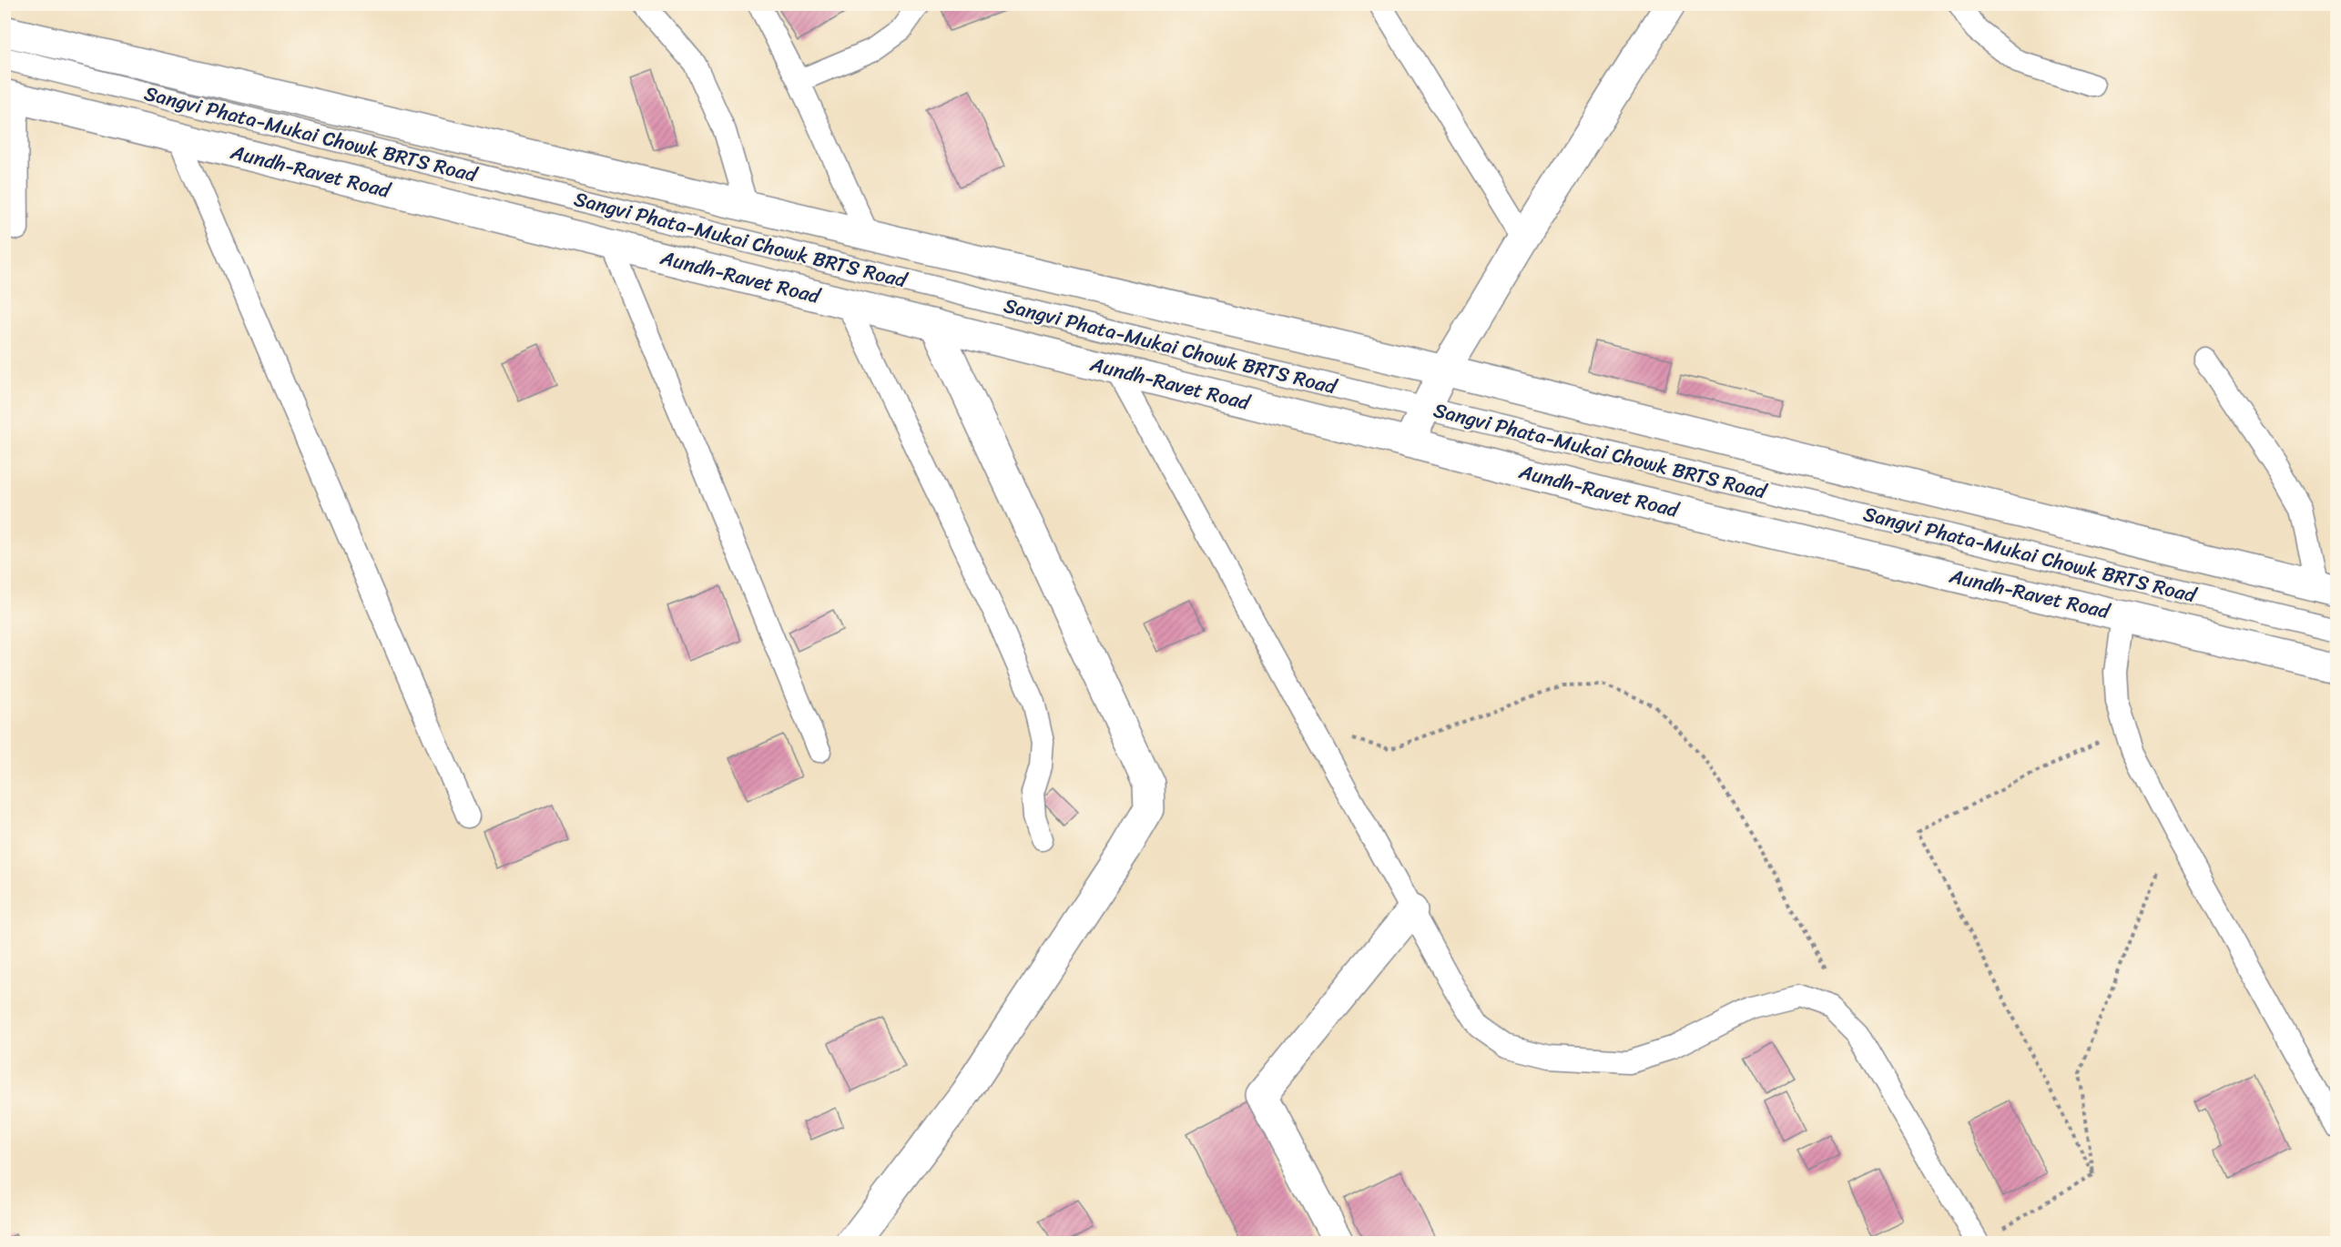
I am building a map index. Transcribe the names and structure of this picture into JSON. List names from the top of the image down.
{
  "streets": {
    "main road": ["Aundh-Ravet Road"],
    "lane": ["Sangvi Phata-Mukai Chowk BRTS Road"]
  }
}
